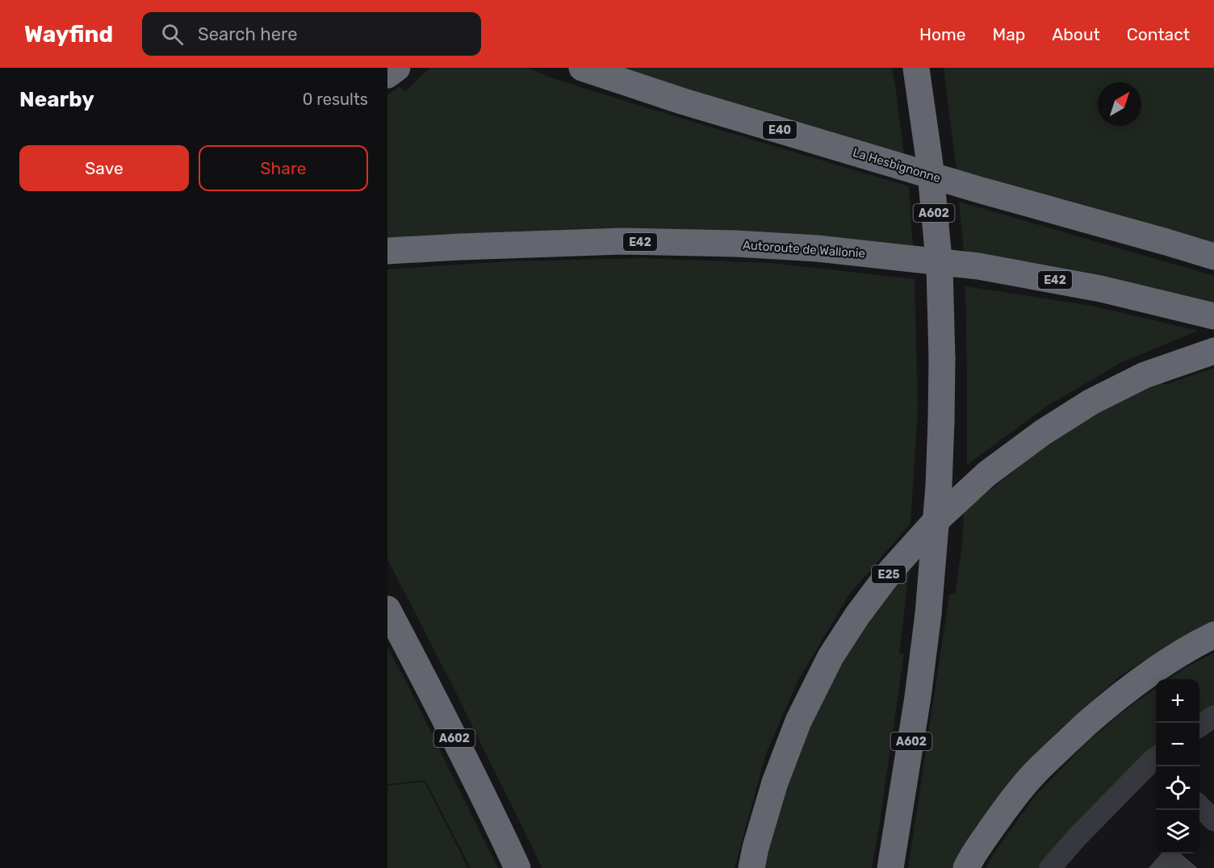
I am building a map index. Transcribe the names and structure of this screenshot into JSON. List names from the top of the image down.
{
  "streets": {
    "highway": [
      "E40",
      "La Hesbignonne",
      "A602",
      "E42",
      "Autoroute de Wallonie",
      "E25"
    ]
  },
  "north": "top right",
  "page": {
    "header": "Wayfind",
    "search": "Search here",
    "nav": [
      "Home",
      "Map",
      "About",
      "Contact"
    ],
    "heading": ["Nearby", "0 results"],
    "buttons": ["Save", "Share"],
    "map_buttons": ["+", "−"]
  }
}
